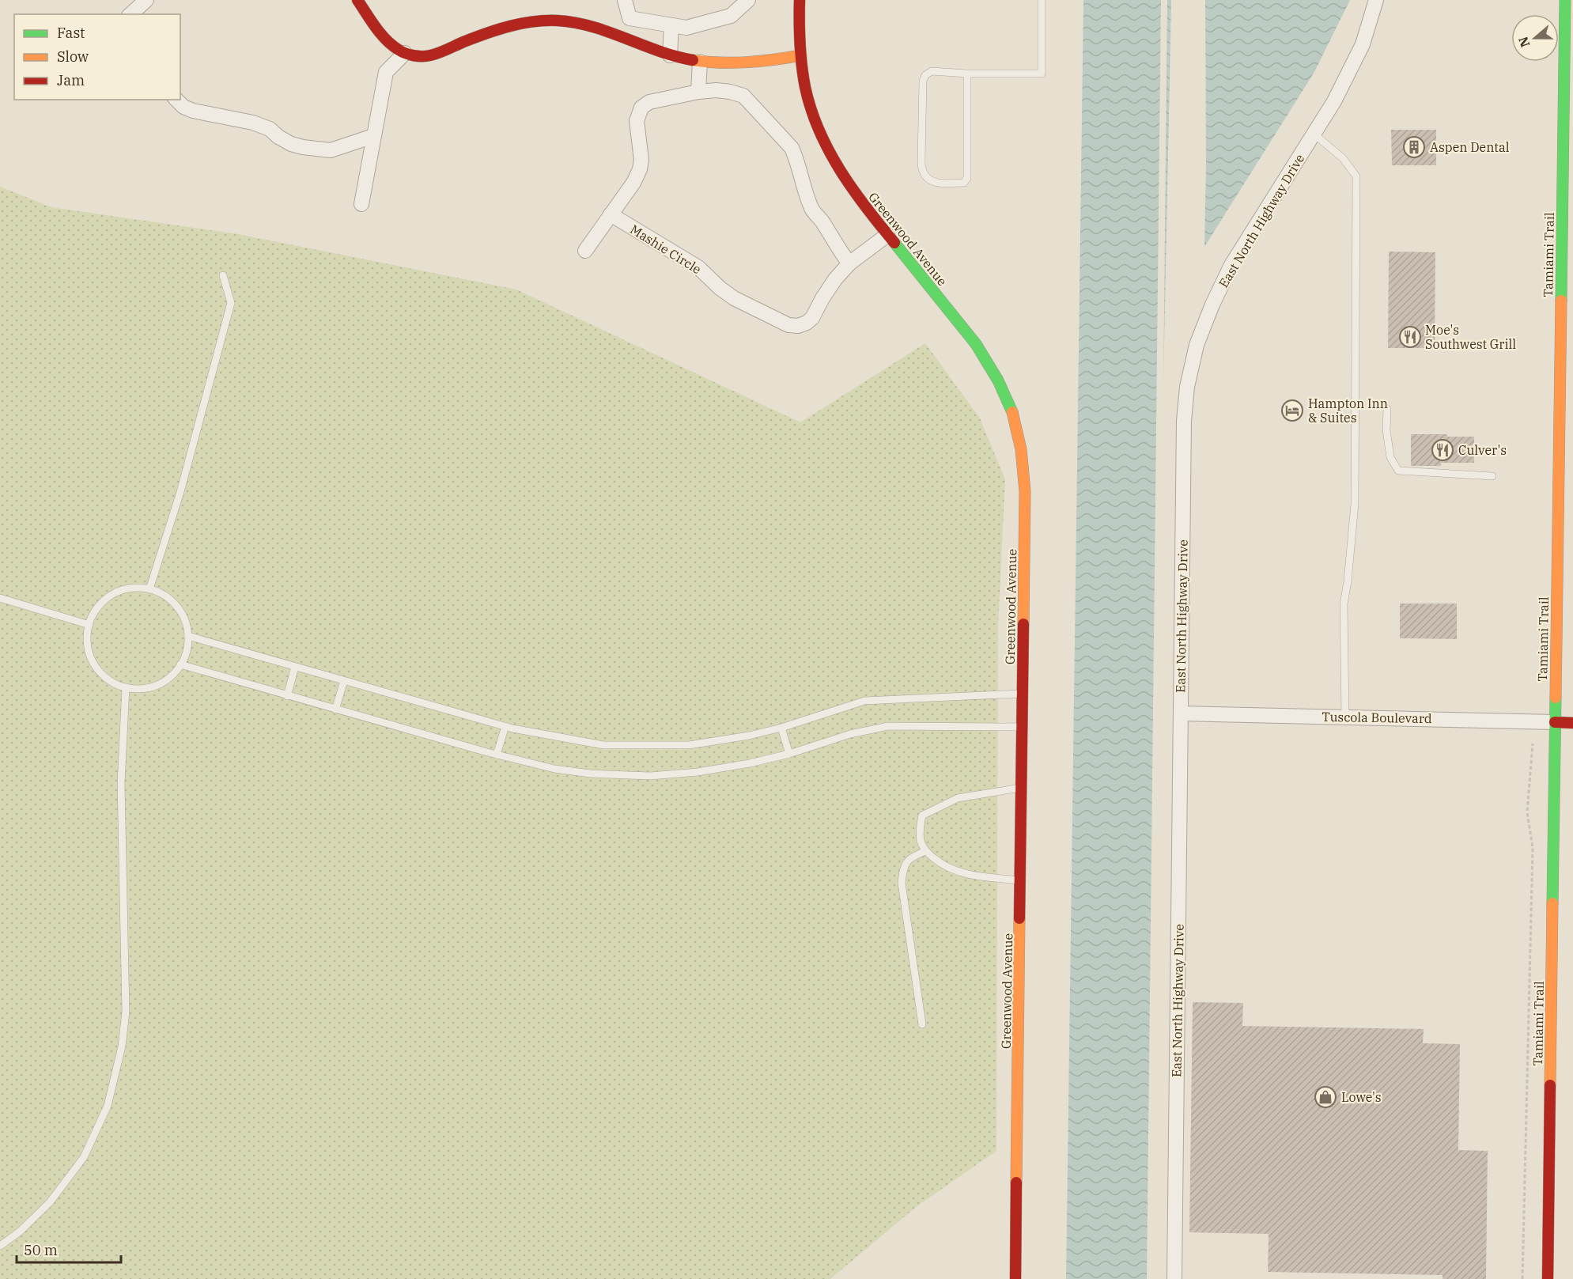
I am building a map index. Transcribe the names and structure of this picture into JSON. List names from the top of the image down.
{
  "streets": {
    "street": [
      "East North Highway Drive",
      "Greenwood Avenue",
      "Mashie Circle",
      "Tamiami Trail",
      "Tuscola Boulevard"
    ]
  },
  "crossings": [
    ["East North Highway Drive", "Tuscola Boulevard"],
    ["Greenwood Avenue", "Mashie Circle"],
    ["Tamiami Trail", "Tuscola Boulevard"]
  ],
  "places": {
    "building": ["Aspen Dental"],
    "restaurant": ["Moe's Southwest Grill", "Culver's"],
    "hotel": ["Hampton Inn & Suites"],
    "shop": ["Lowe's"]
  },
  "legend": ["Fast", "Slow", "Jam"],
  "scale_bar": "50 m",
  "north": "left"
}
